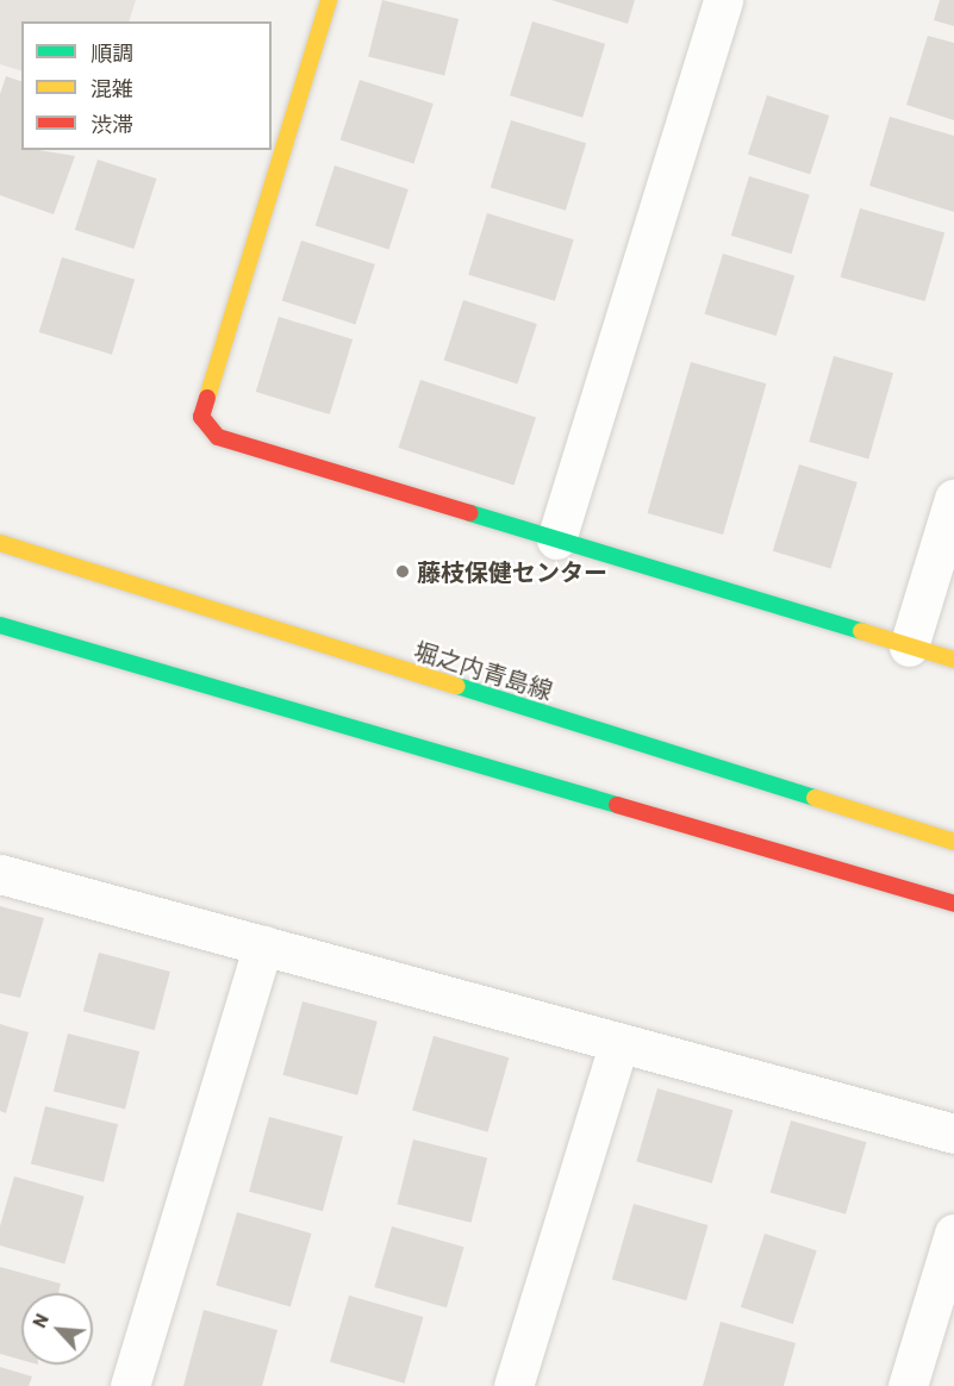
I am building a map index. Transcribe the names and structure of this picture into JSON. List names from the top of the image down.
{
  "streets": {
    "main road": ["堀之内青島線"]
  },
  "places": ["藤枝保健センター"],
  "legend": ["順調", "混雑", "渋滞"],
  "north": "top left"
}
